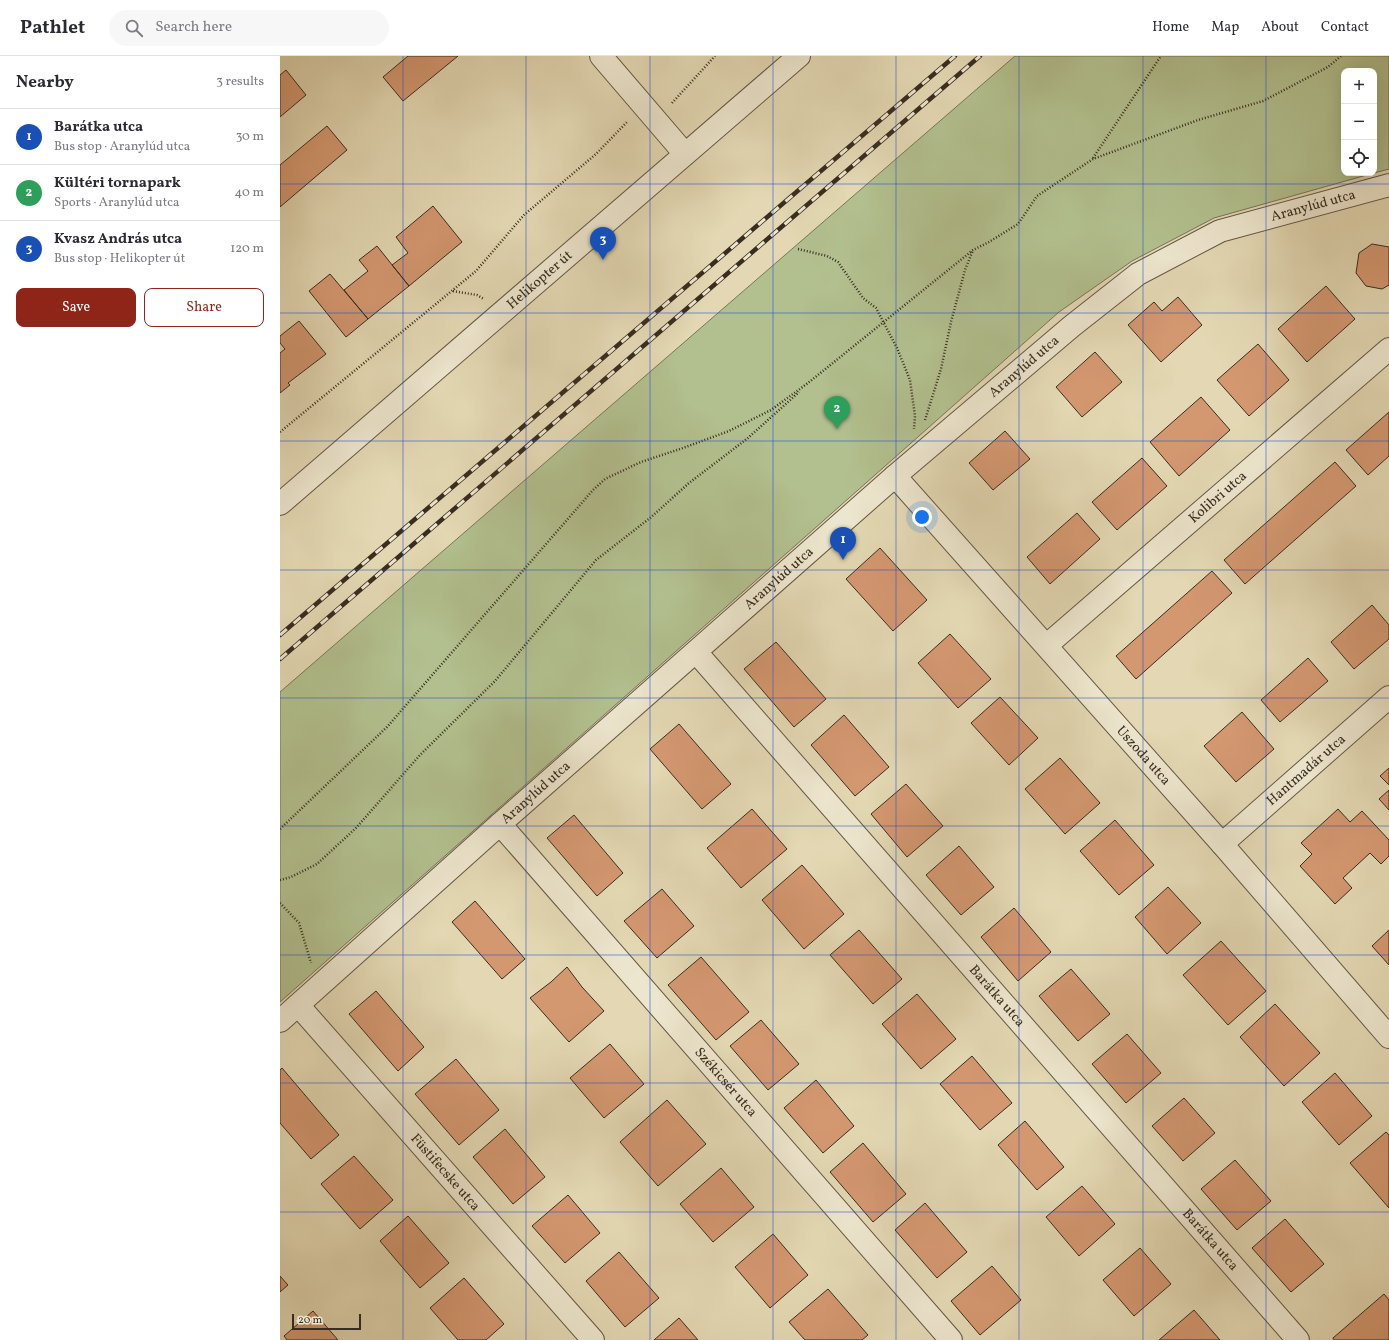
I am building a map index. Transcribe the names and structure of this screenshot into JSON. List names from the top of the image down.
{
  "streets": {
    "street": [
      "Aranylúd utca",
      "Helikopter út",
      "Kolibri utca",
      "Uszoda utca",
      "Hantmadár utca",
      "Barátka utca",
      "Székicsér utca",
      "Füstifecske utca"
    ]
  },
  "crossings": [
    ["Aranylúd utca", "Uszoda utca"],
    ["Aranylúd utca", "Barátka utca"],
    ["Aranylúd utca", "Székicsér utca"],
    ["Aranylúd utca", "Füstifecske utca"],
    ["Kolibri utca", "Uszoda utca"],
    ["Uszoda utca", "Hantmadár utca"]
  ],
  "scale_bar": "20 m",
  "page": {
    "header": "Pathlet",
    "search": "Search here",
    "nav": [
      "Home",
      "Map",
      "About",
      "Contact"
    ],
    "heading": ["Nearby", "3 results"],
    "map_buttons": ["+", "−"],
    "list": [
      {
        "mark": "1",
        "name": "Barátka utca",
        "note": "Bus stop · Aranylúd utca",
        "value": "30 m"
      },
      {
        "mark": "2",
        "name": "Kültéri tornapark",
        "note": "Sports · Aranylúd utca",
        "value": "40 m"
      },
      {
        "mark": "3",
        "name": "Kvasz András utca",
        "note": "Bus stop · Helikopter út",
        "value": "120 m"
      }
    ],
    "pins": ["3", "2", "1"],
    "buttons": ["Save", "Share"],
    "scale": "20 m"
  }
}
